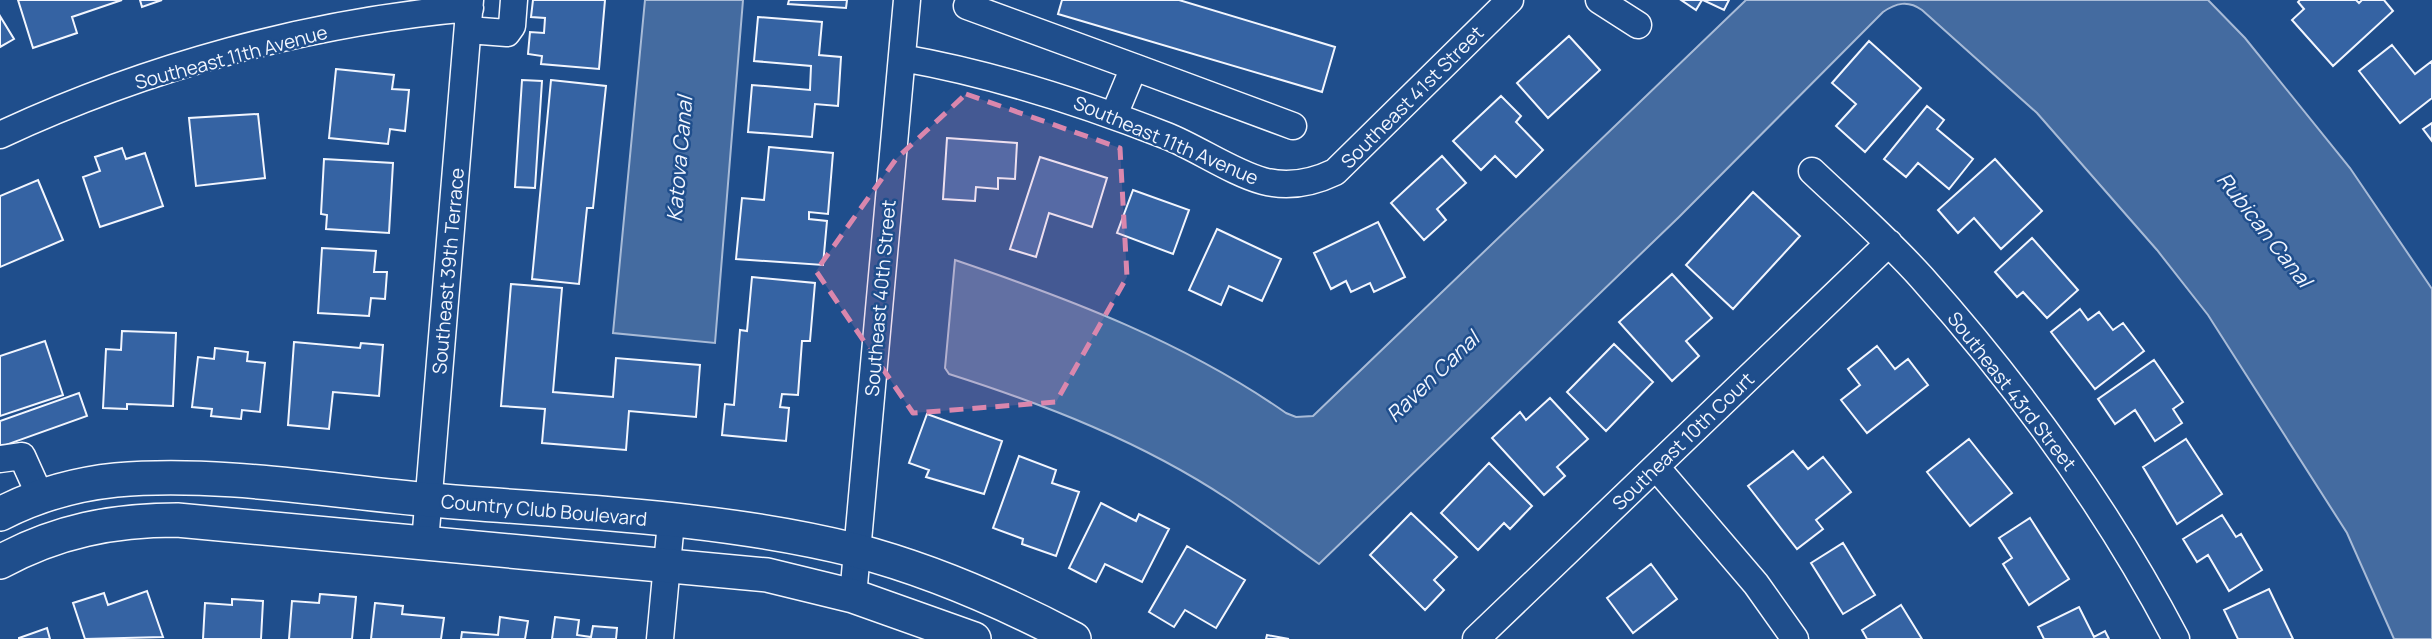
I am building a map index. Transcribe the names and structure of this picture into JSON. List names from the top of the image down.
{
  "streets": {
    "main road": ["Country Club Boulevard"],
    "street": [
      "Southeast 11th Avenue",
      "Southeast 41st Street",
      "Southeast 39th Terrace",
      "Southeast 40th Street",
      "Southeast 43rd Street",
      "Southeast 10th Court"
    ]
  },
  "crossings": [
    ["Southeast 11th Avenue", "Southeast 41st Street"],
    ["Southeast 11th Avenue", "Southeast 39th Terrace"],
    ["Southeast 11th Avenue", "Southeast 40th Street"],
    ["Southeast 39th Terrace", "Country Club Boulevard"],
    ["Southeast 40th Street", "Country Club Boulevard"],
    ["Southeast 43rd Street", "Southeast 10th Court"]
  ],
  "water": ["Katova Canal", "Rubican Canal", "Raven Canal"]
}
